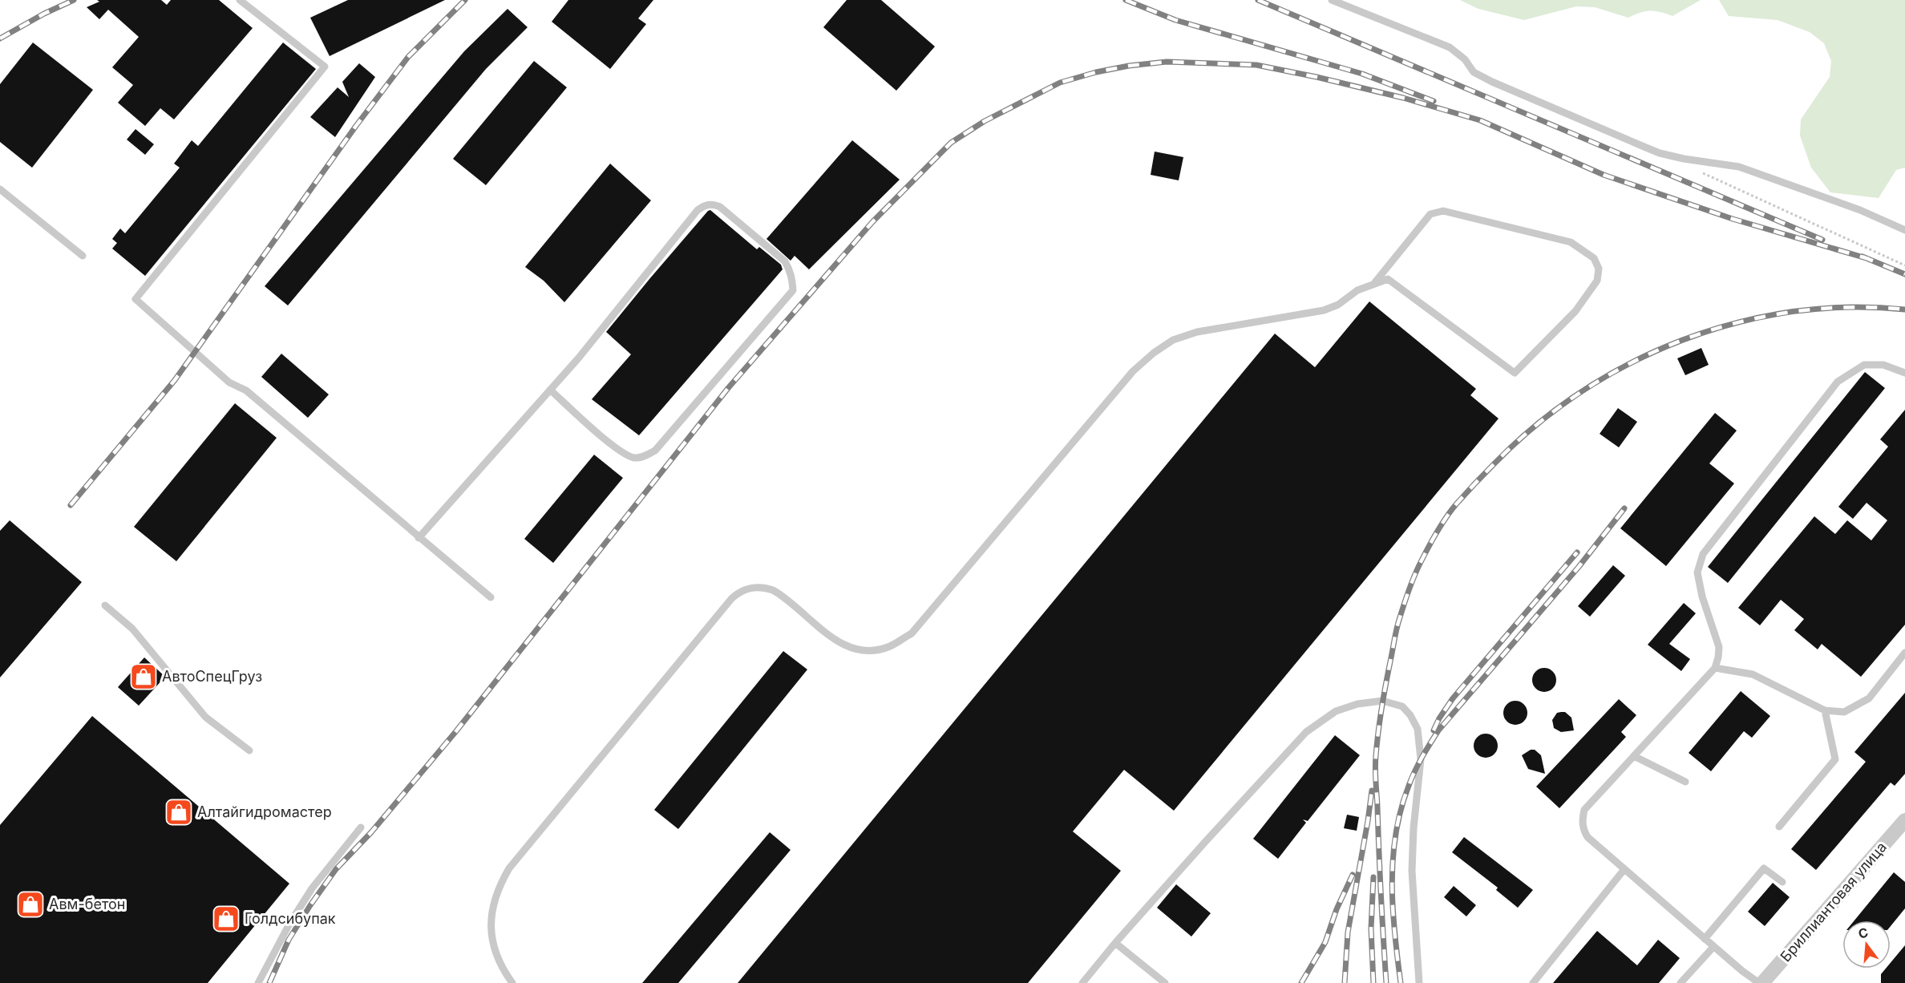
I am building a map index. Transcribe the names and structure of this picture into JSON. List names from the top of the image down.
{
  "streets": {
    "street": ["Бриллиантовая улица"]
  },
  "places": {
    "shop": [
      "АвтоСпецГруз",
      "Алтайгидромастер",
      "Авм-бетон",
      "Голдcибупак"
    ]
  },
  "north": "top"
}
